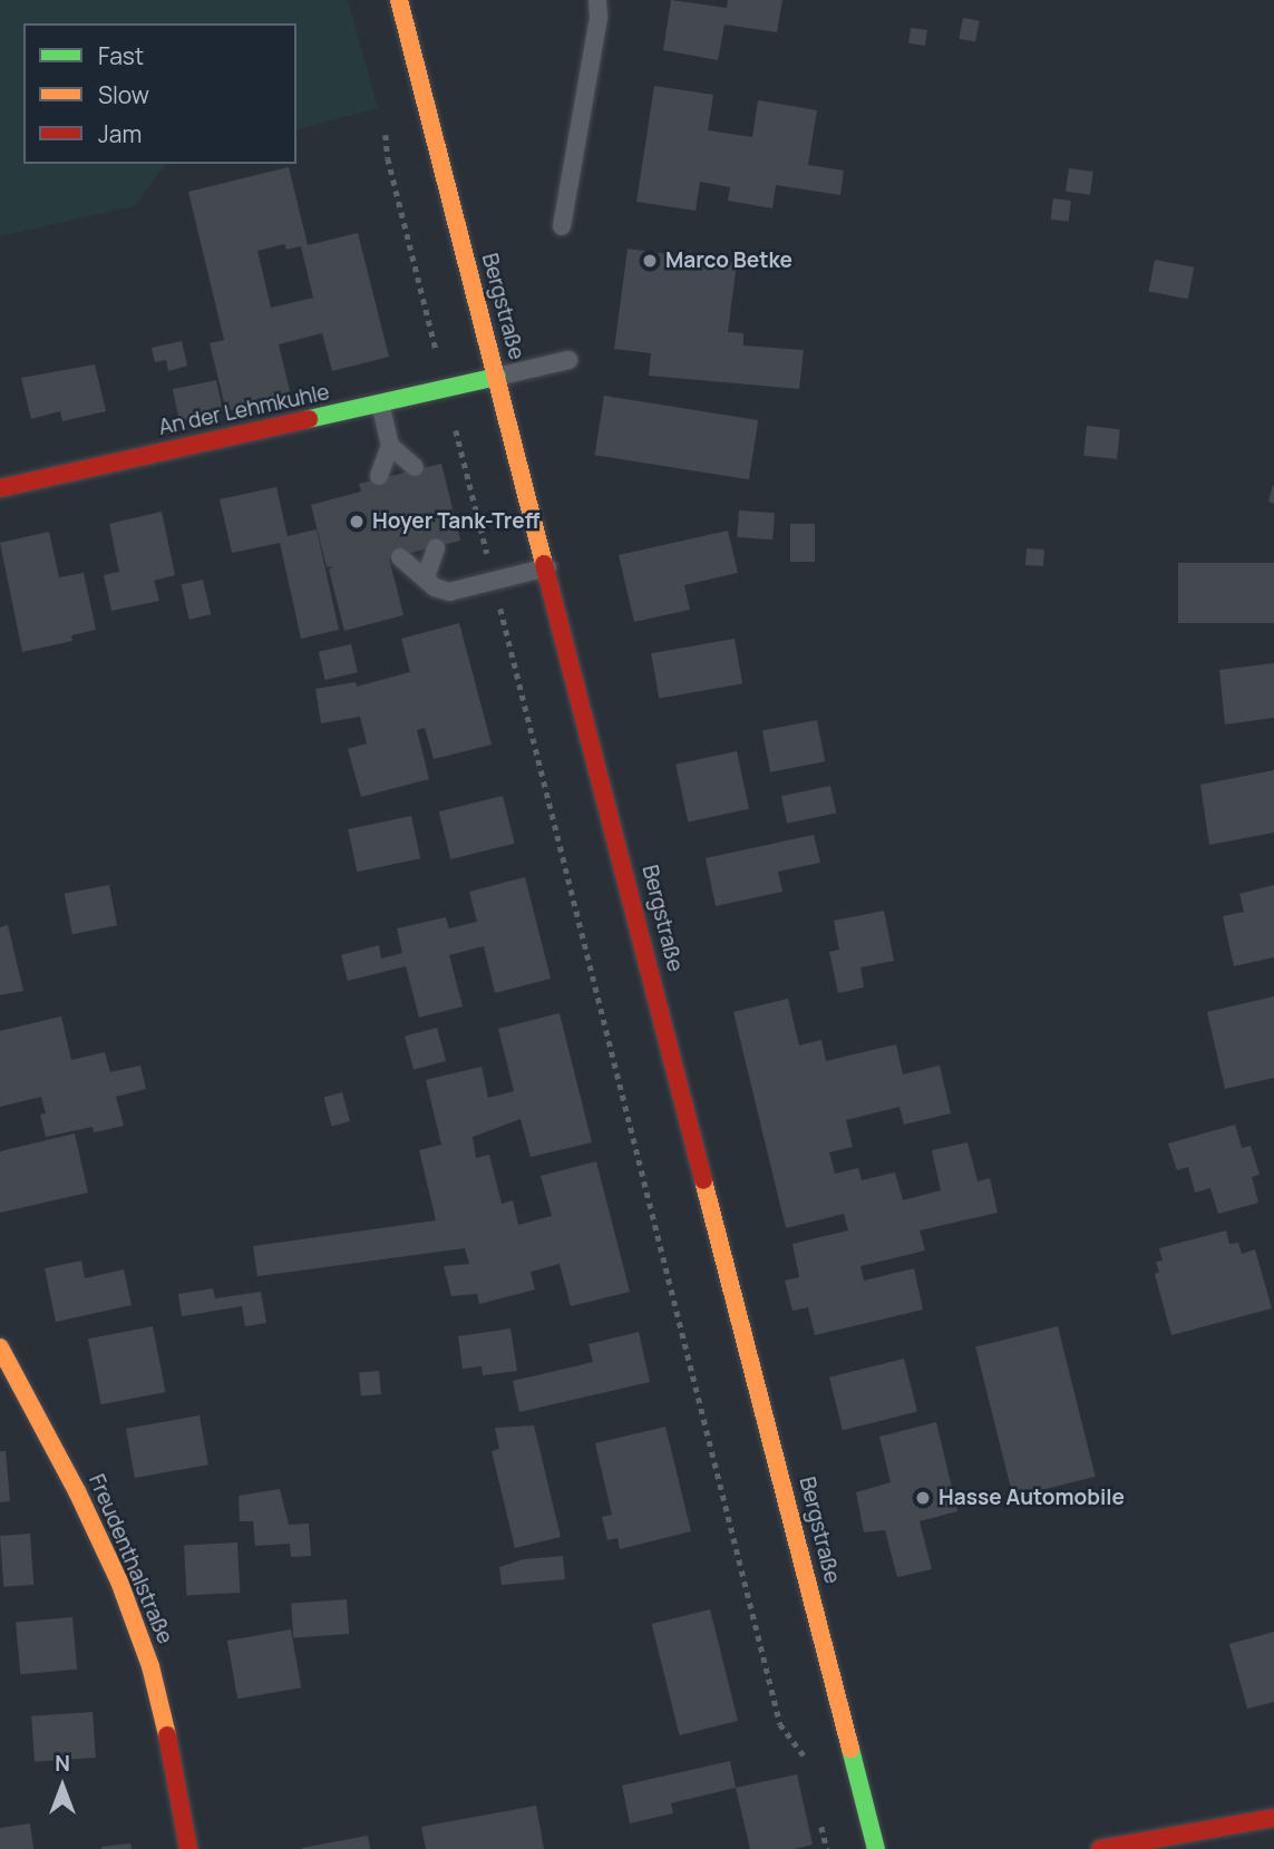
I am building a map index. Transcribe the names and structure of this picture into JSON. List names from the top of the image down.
{
  "streets": {
    "main road": ["Bergstraße", "An der Lehmkuhle", "Freudenthalstraße"]
  },
  "crossings": [
    ["Bergstraße", "An der Lehmkuhle"]
  ],
  "places": ["Marco Betke", "Hoyer Tank-Treff", "Hasse Automobile"],
  "legend": ["Fast", "Slow", "Jam"],
  "north": "top"
}
